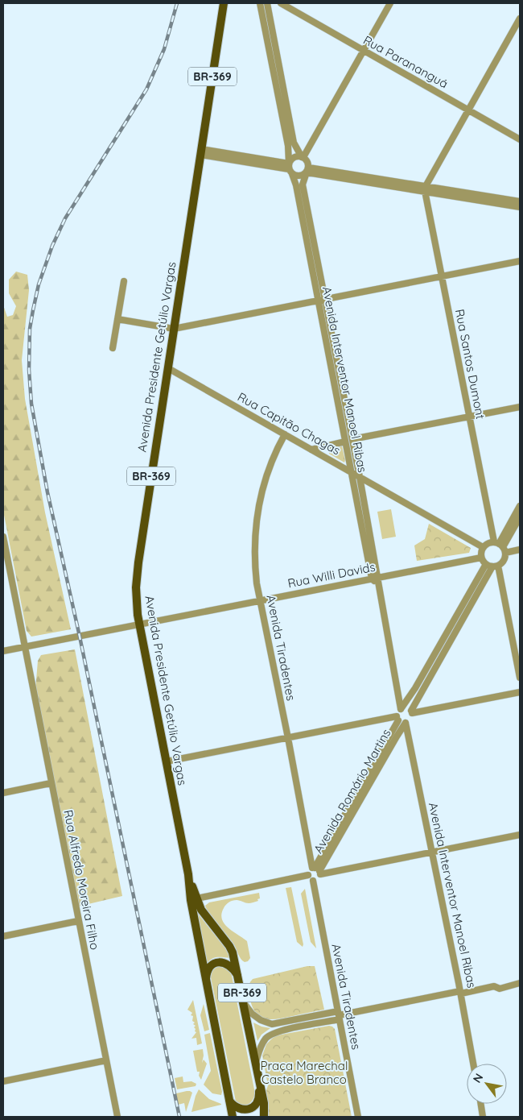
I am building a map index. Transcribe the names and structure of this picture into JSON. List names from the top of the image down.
{
  "streets": {
    "main road": ["BR-369", "Avenida Presidente Getúlio Vargas"],
    "street": [
      "Rua Parananguá",
      "Rua Santos Dumont",
      "Avenida Interventor Manoel Ribas",
      "Rua Capitão Chagas",
      "Rua Willi Davids",
      "Avenida Tiradentes",
      "Avenida Romário Martins",
      "Rua Alfredo Moreira Filho"
    ]
  },
  "crossings": [
    ["Avenida Presidente Getúlio Vargas", "Rua Capitão Chagas"],
    ["Avenida Presidente Getúlio Vargas", "Rua Willi Davids"],
    ["Rua Santos Dumont", "Rua Capitão Chagas"],
    ["Rua Santos Dumont", "Rua Willi Davids"],
    ["Avenida Interventor Manoel Ribas", "Rua Capitão Chagas"],
    ["Avenida Interventor Manoel Ribas", "Rua Willi Davids"],
    ["Avenida Interventor Manoel Ribas", "Avenida Romário Martins"],
    ["Rua Capitão Chagas", "Rua Willi Davids"],
    ["Rua Capitão Chagas", "Avenida Tiradentes"],
    ["Rua Willi Davids", "Avenida Tiradentes"],
    ["Rua Willi Davids", "Rua Alfredo Moreira Filho"],
    ["Avenida Tiradentes", "Avenida Romário Martins"]
  ],
  "parks": ["Praça Marechal Castelo Branco"],
  "north": "top left"
}
